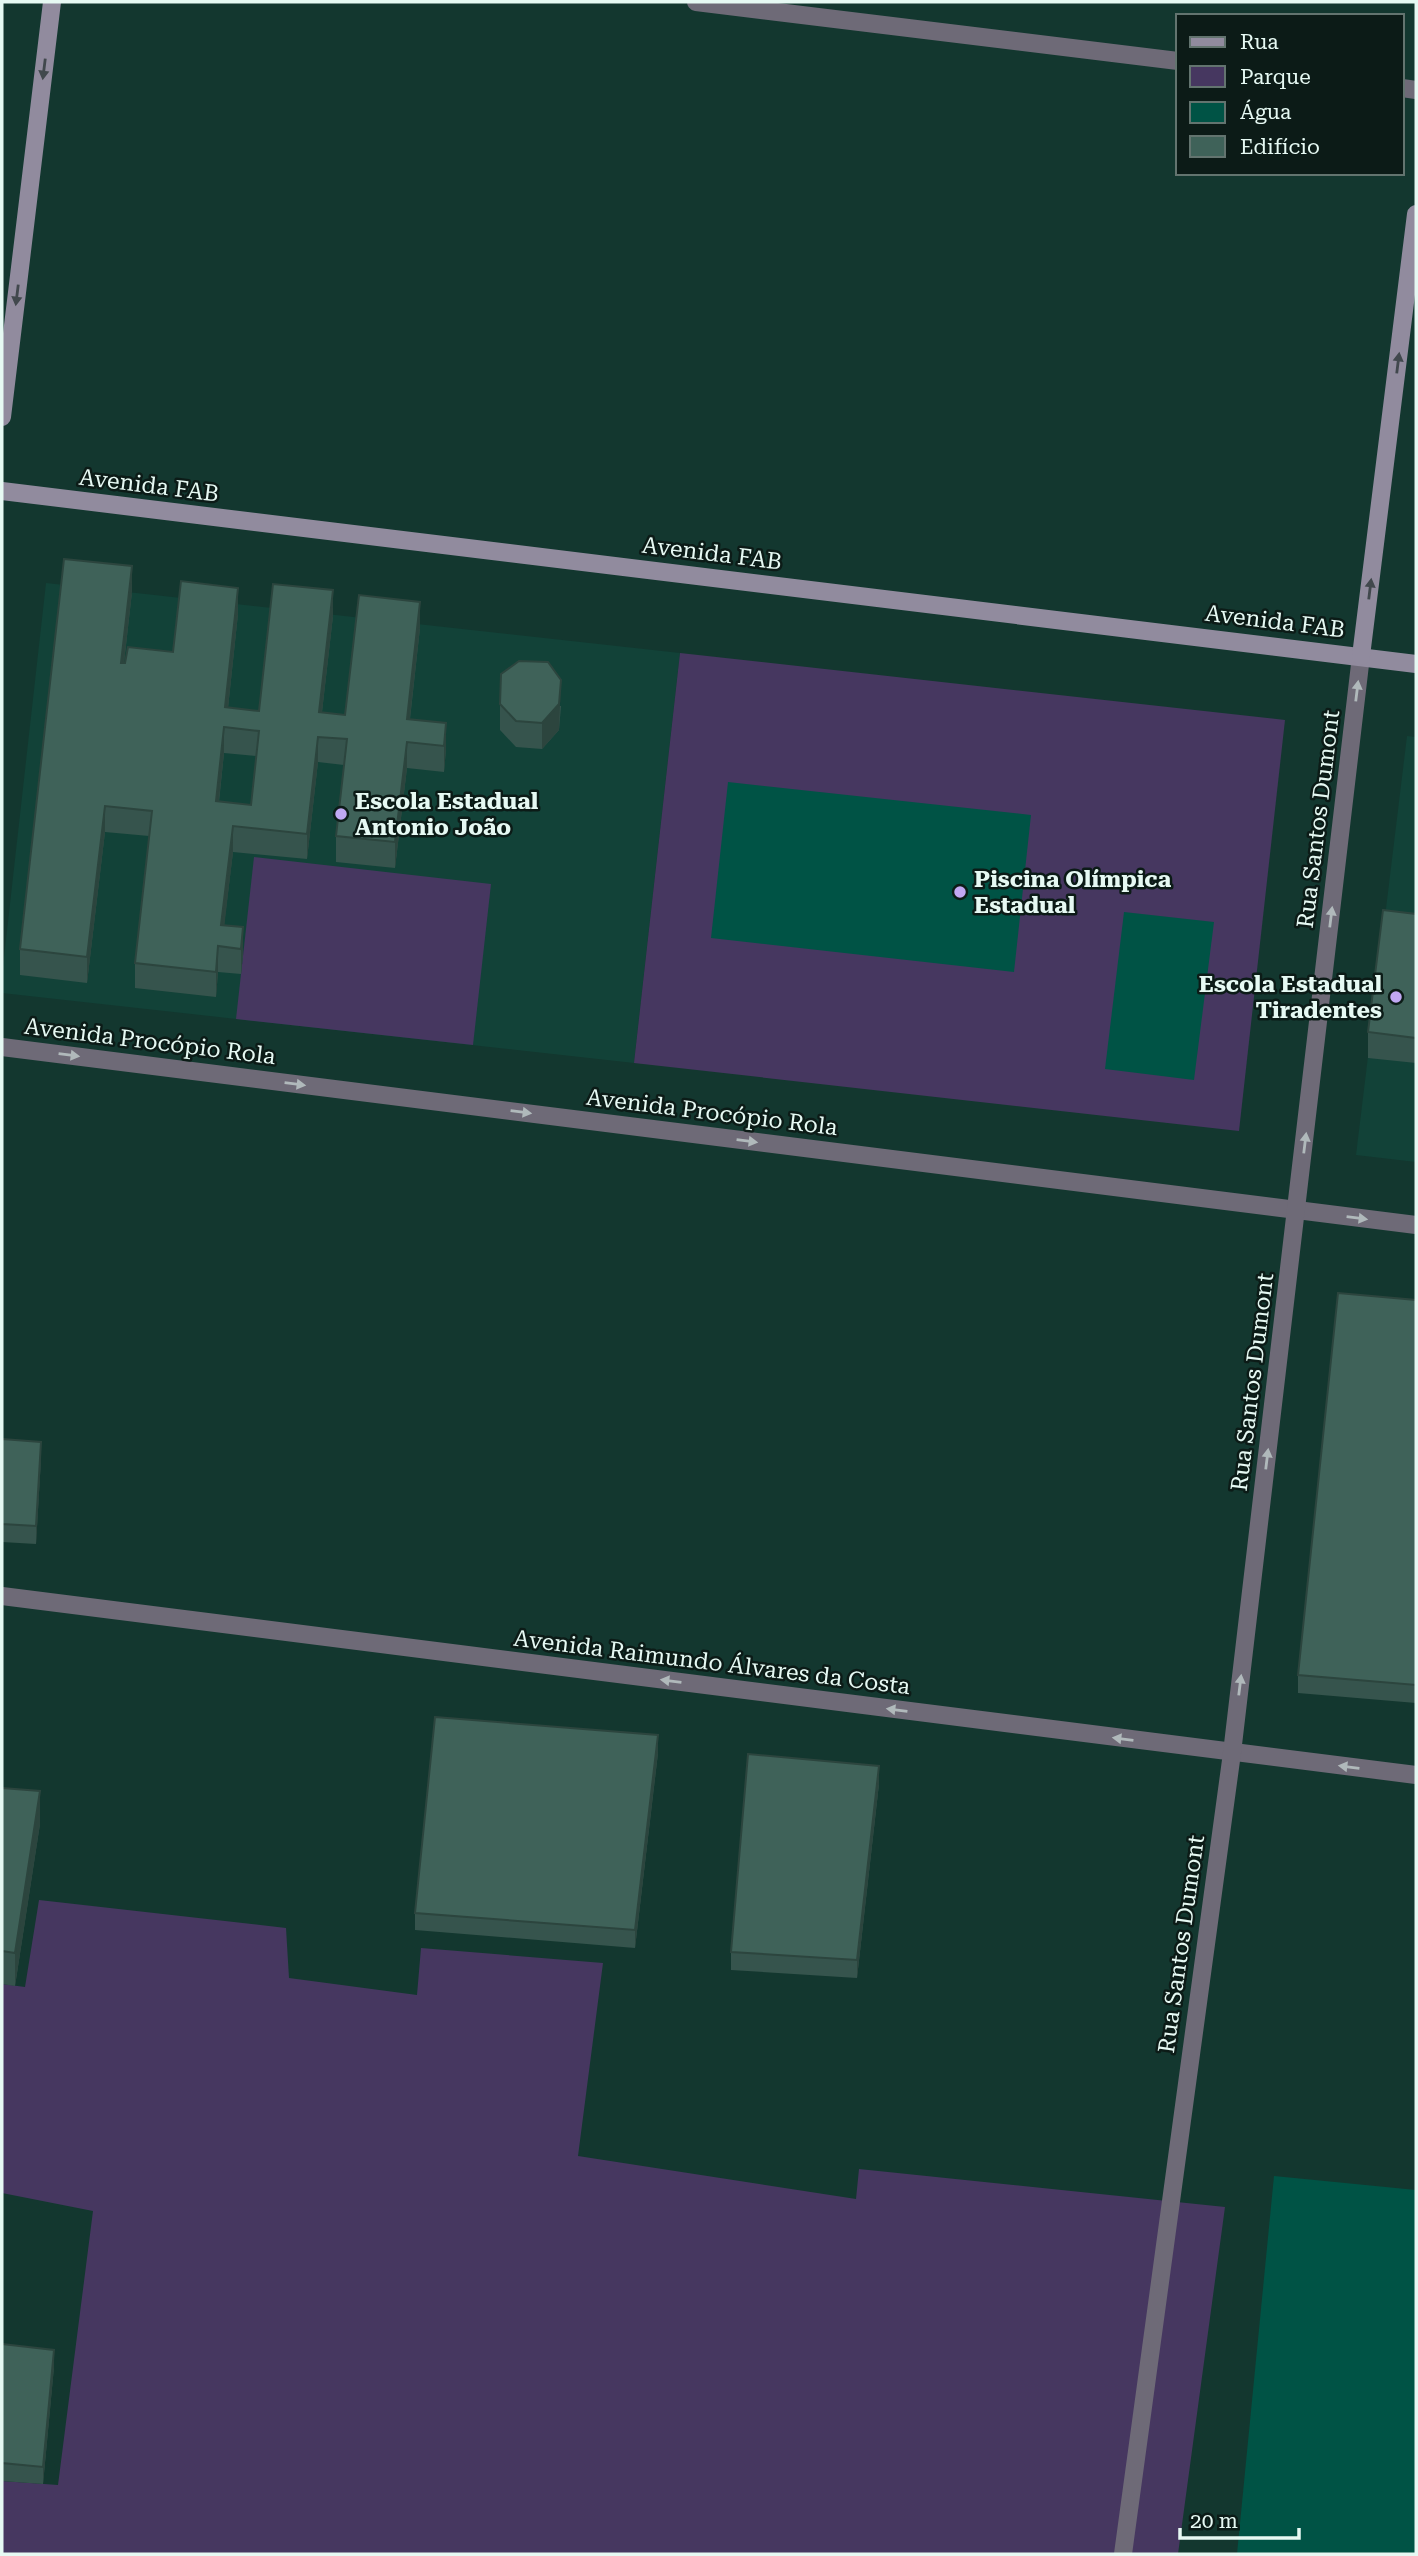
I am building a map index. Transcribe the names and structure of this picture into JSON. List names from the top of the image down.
{
  "streets": {
    "main road": ["Avenida FAB", "Rua Santos Dumont"],
    "street": ["Avenida Procópio Rola", "Avenida Raimundo Álvares da Costa"]
  },
  "crossings": [
    ["Avenida FAB", "Rua Santos Dumont"],
    ["Rua Santos Dumont", "Avenida Procópio Rola"],
    ["Rua Santos Dumont", "Avenida Raimundo Álvares da Costa"]
  ],
  "one_way": ["Rua Santos Dumont", "Avenida Procópio Rola", "Avenida Raimundo Álvares da Costa"],
  "places": ["Escola Estadual Antonio João", "Piscina Olímpica Estadual", "Escola Estadual Tiradentes"],
  "legend": [
    "Rua",
    "Parque",
    "Água",
    "Edifício"
  ],
  "scale_bar": "20 m"
}
